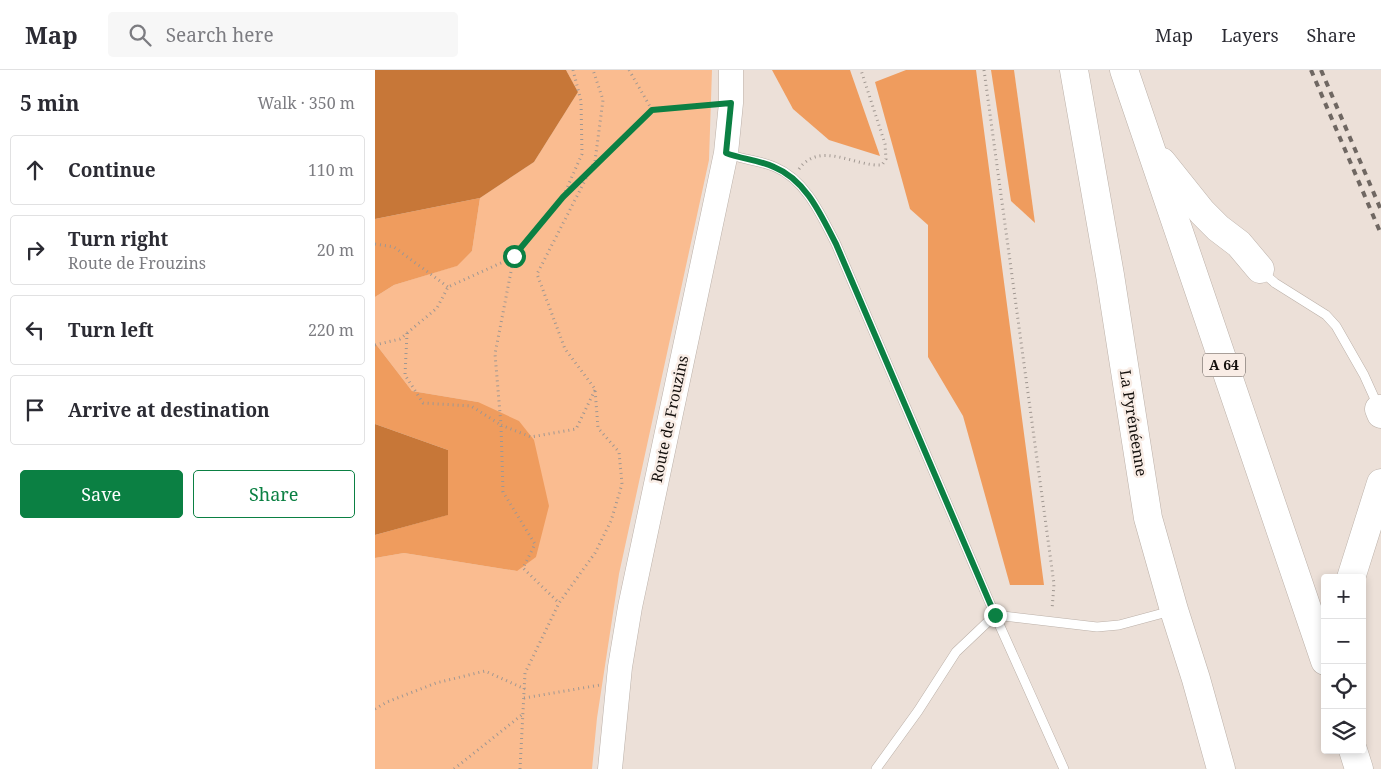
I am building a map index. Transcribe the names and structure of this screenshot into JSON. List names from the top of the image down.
{
  "streets": {
    "highway": ["A 64", "La Pyrénéenne"],
    "main road": ["Route de Frouzins"]
  },
  "page": {
    "header": "Map",
    "search": "Search here",
    "nav": ["Map", "Layers", "Share"],
    "heading": ["5 min", "Walk · 350 m"],
    "list": [
      ["Continue", "110 m"],
      ["Turn right", "Route de Frouzins", "20 m"],
      ["Turn left", "220 m"],
      "Arrive at destination"
    ],
    "buttons": ["Save", "Share"],
    "map_buttons": ["+", "−"]
  }
}
